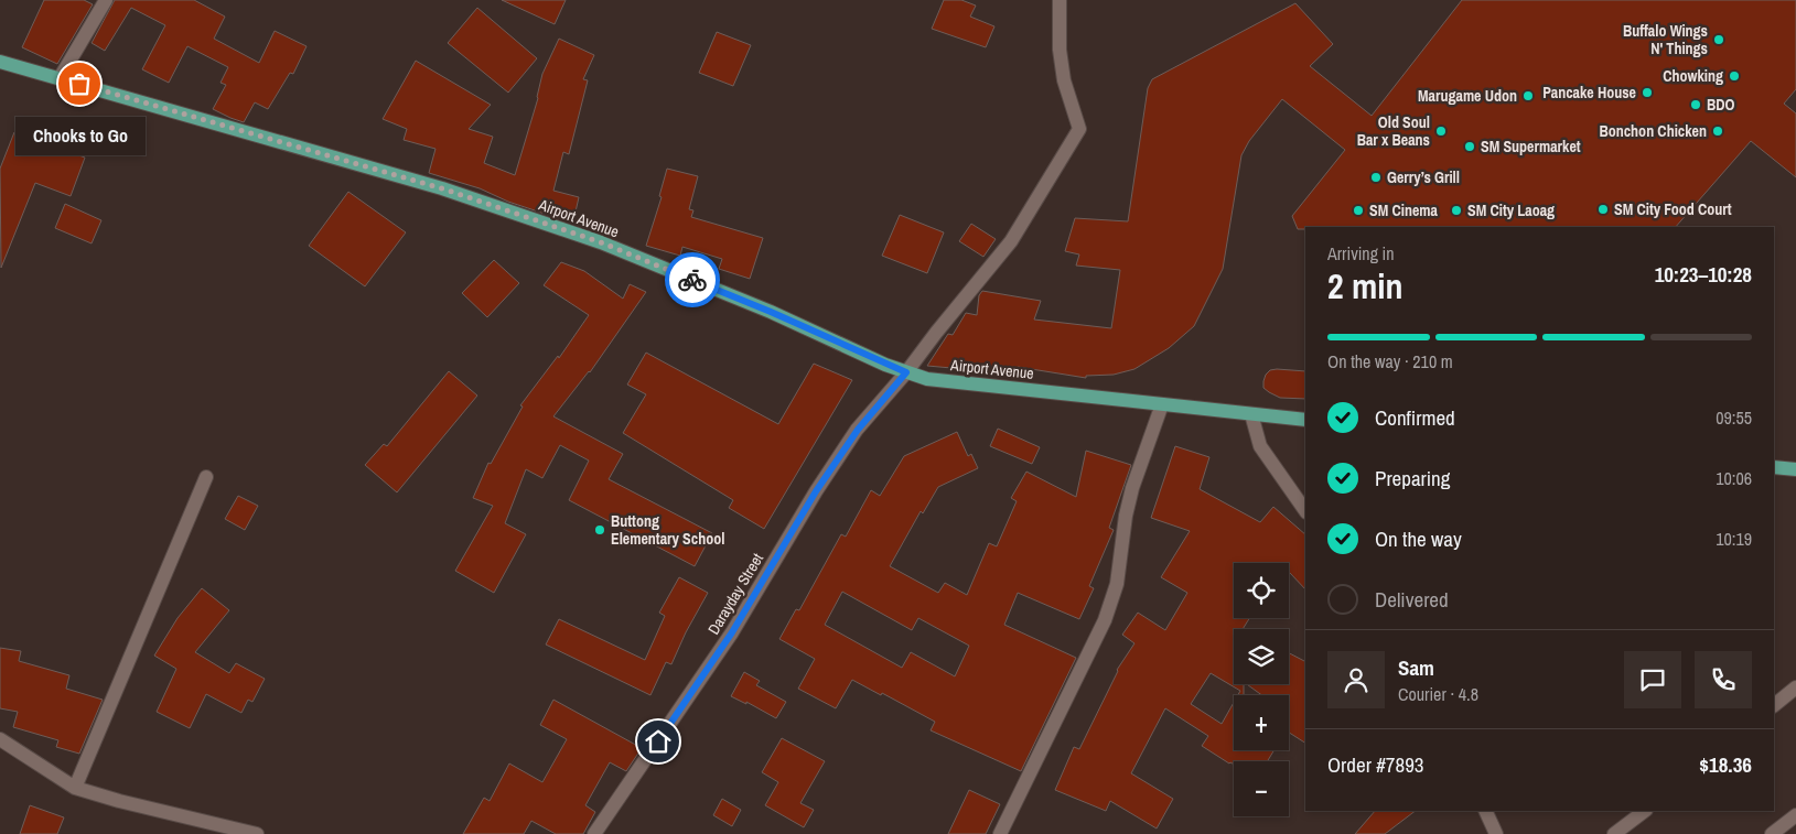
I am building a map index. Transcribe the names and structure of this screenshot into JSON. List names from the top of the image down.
{
  "streets": {
    "main road": ["Airport Avenue"],
    "street": ["Darayday Street"]
  },
  "crossings": [
    ["Airport Avenue", "Darayday Street"]
  ],
  "places": [
    "Buffalo Wings N' Things",
    "Chowking",
    "Chooks to Go",
    "Pancake House",
    "Marugame Udon",
    "BDO",
    "Old Soul Bar x Beans",
    "Bonchon Chicken",
    "SM Supermarket",
    "Gerry’s Grill",
    "SM City Food Court",
    "SM Cinema",
    "SM City Laoag",
    "Buttong Elementary School"
  ],
  "page": {
    "bubble": "Chooks to Go",
    "heading": ["2 min", "Arriving in", "10:23–10:28"],
    "panel": [
      "Sam",
      "Courier · 4.8",
      "Order #7893",
      "$18.36"
    ],
    "bar": "On the way · 210 m",
    "list": [
      ["Confirmed", "09:55"],
      ["Preparing", "10:06"],
      ["On the way", "10:19"],
      "Delivered"
    ],
    "map_buttons": ["+", "−"]
  }
}
